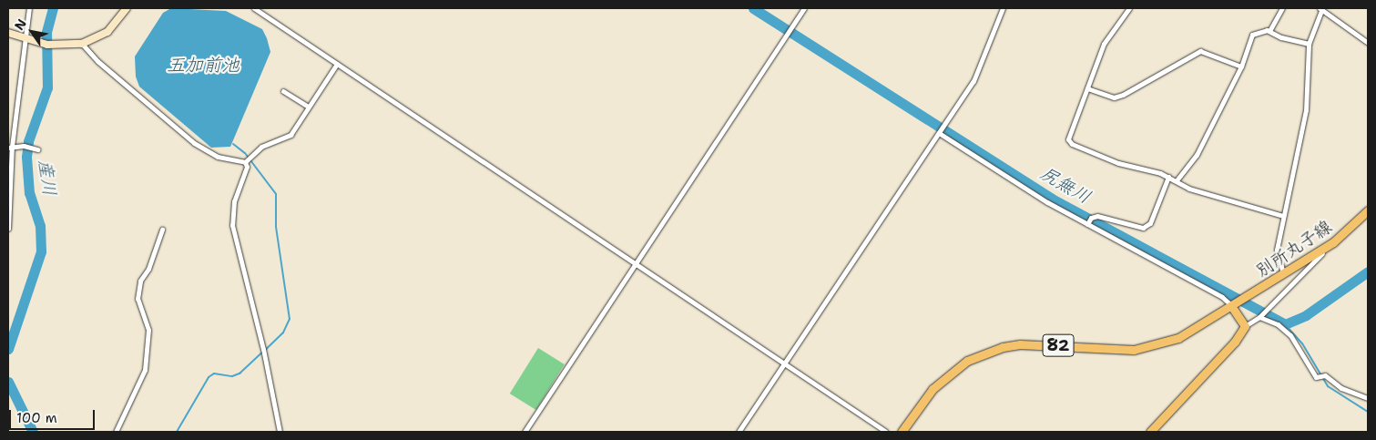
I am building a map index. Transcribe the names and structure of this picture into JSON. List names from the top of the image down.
{
  "streets": {
    "main road": ["別所丸子線", "82"]
  },
  "water": ["五加前池", "産川", "尻無川"],
  "scale_bar": "100 m",
  "north": "top left"
}
